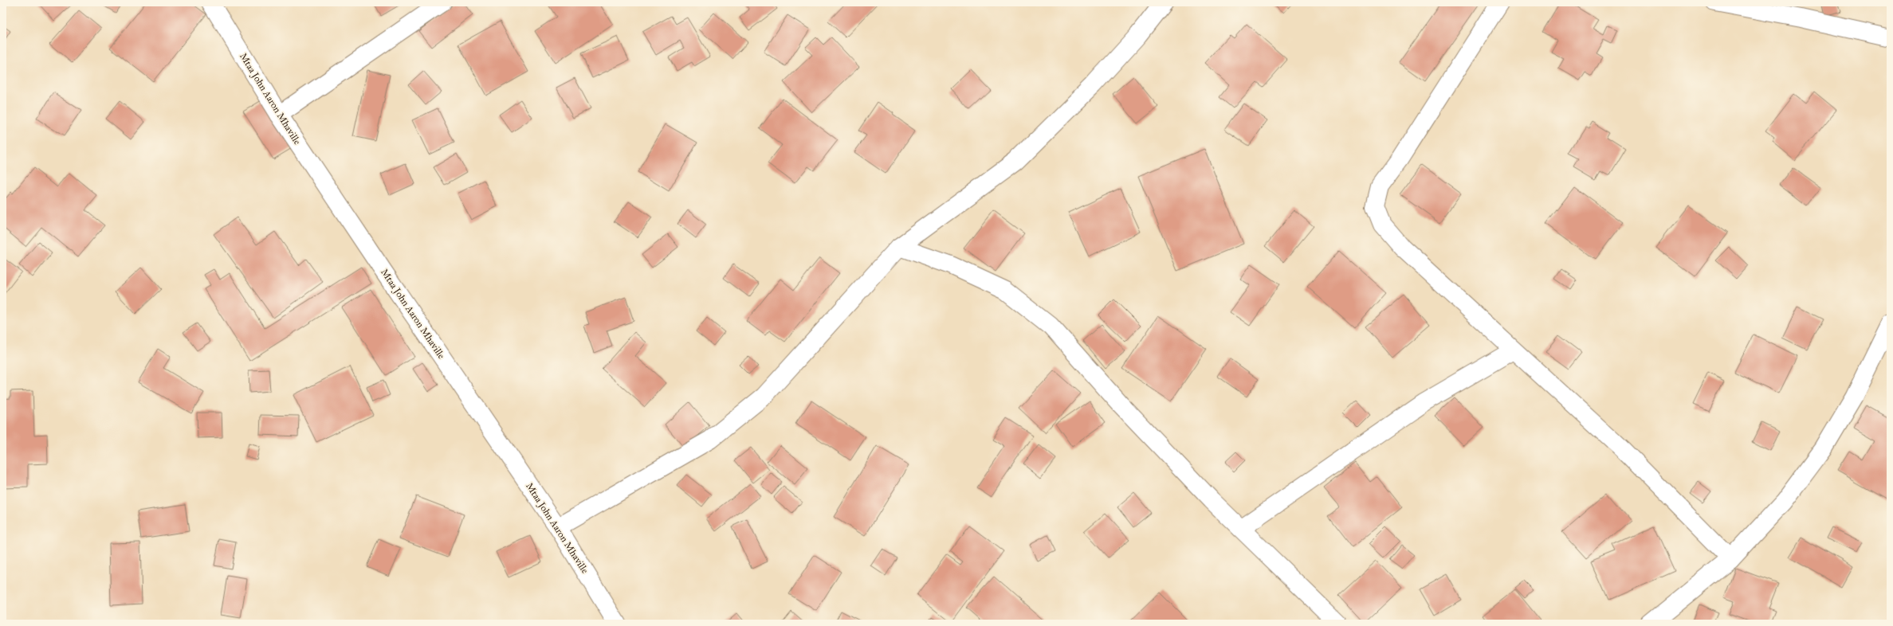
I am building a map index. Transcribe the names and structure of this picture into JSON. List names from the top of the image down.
{
  "streets": {
    "street": ["Mtaa John Aaron Mhaville"]
  }
}
